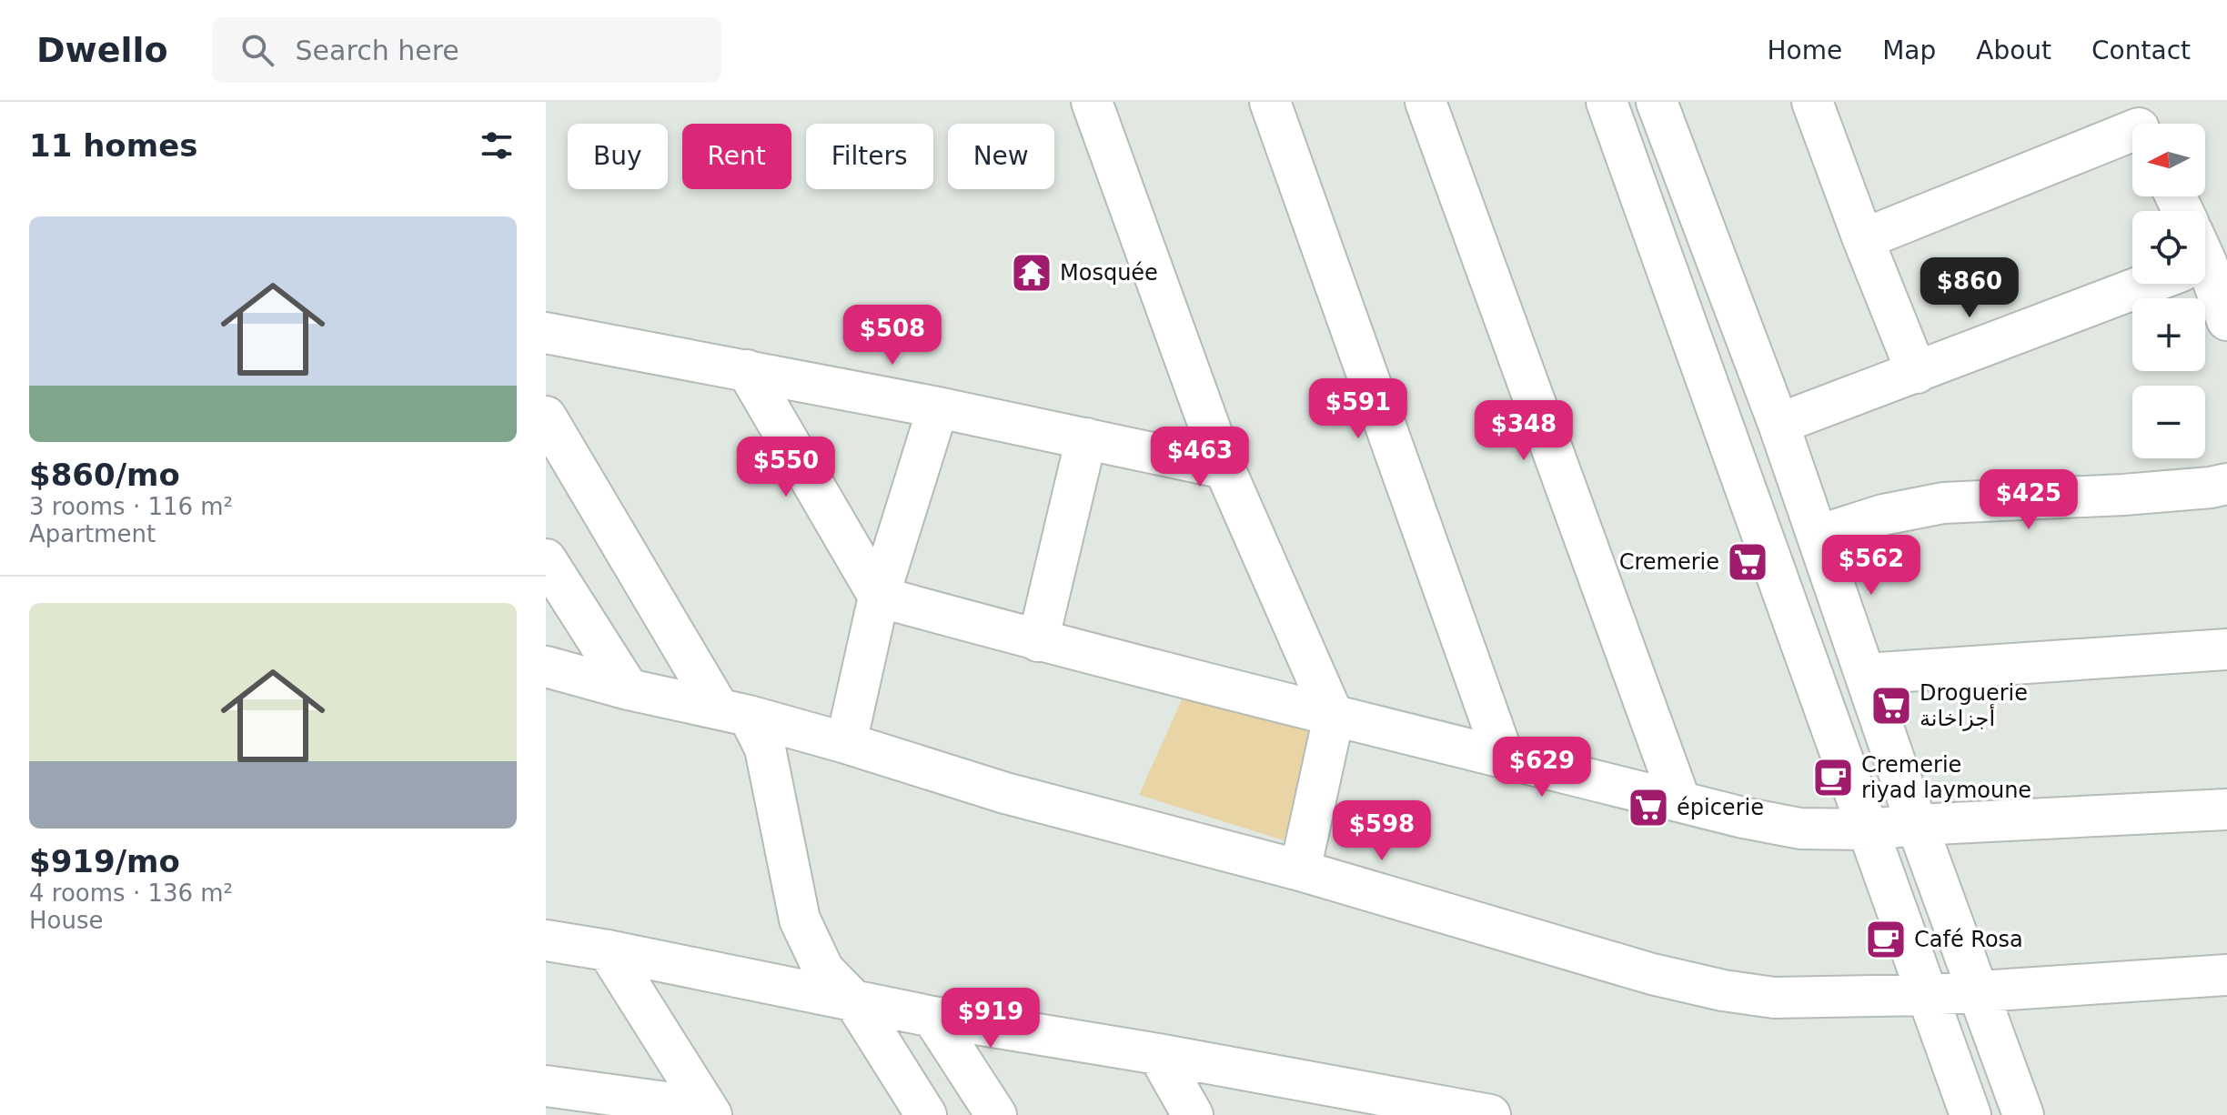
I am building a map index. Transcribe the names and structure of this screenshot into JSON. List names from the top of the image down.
{
  "places": {
    "temple": ["Mosquée"],
    "supermarket": ["Cremerie", "Droguerie أجزاخانة", "épicerie"],
    "cafe": ["Cremerie riyad laymoune", "Café Rosa"]
  },
  "north": "left",
  "page": {
    "header": "Dwello",
    "search": "Search here",
    "nav": [
      "Home",
      "Map",
      "About",
      "Contact"
    ],
    "heading": "11 homes",
    "map_buttons": ["+", "−"],
    "chip": [
      "Buy",
      "Rent",
      "Filters",
      "New"
    ],
    "list": [
      {
        "name": "$860/mo",
        "note": "3 rooms · 116 m² · Apartment"
      },
      {
        "name": "$919/mo",
        "note": "4 rooms · 136 m² · House"
      }
    ],
    "price": [
      "$860",
      "$508",
      "$591",
      "$348",
      "$463",
      "$550",
      "$425",
      "$562",
      "$629",
      "$598",
      "$919"
    ]
  }
}
